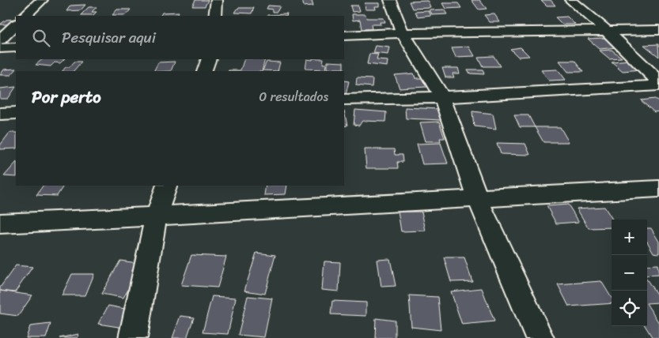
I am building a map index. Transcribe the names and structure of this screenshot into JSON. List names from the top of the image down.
{
  "page": {
    "search": "Pesquisar aqui",
    "heading": ["Por perto", "0 resultados"],
    "map_buttons": ["+", "−"]
  }
}
